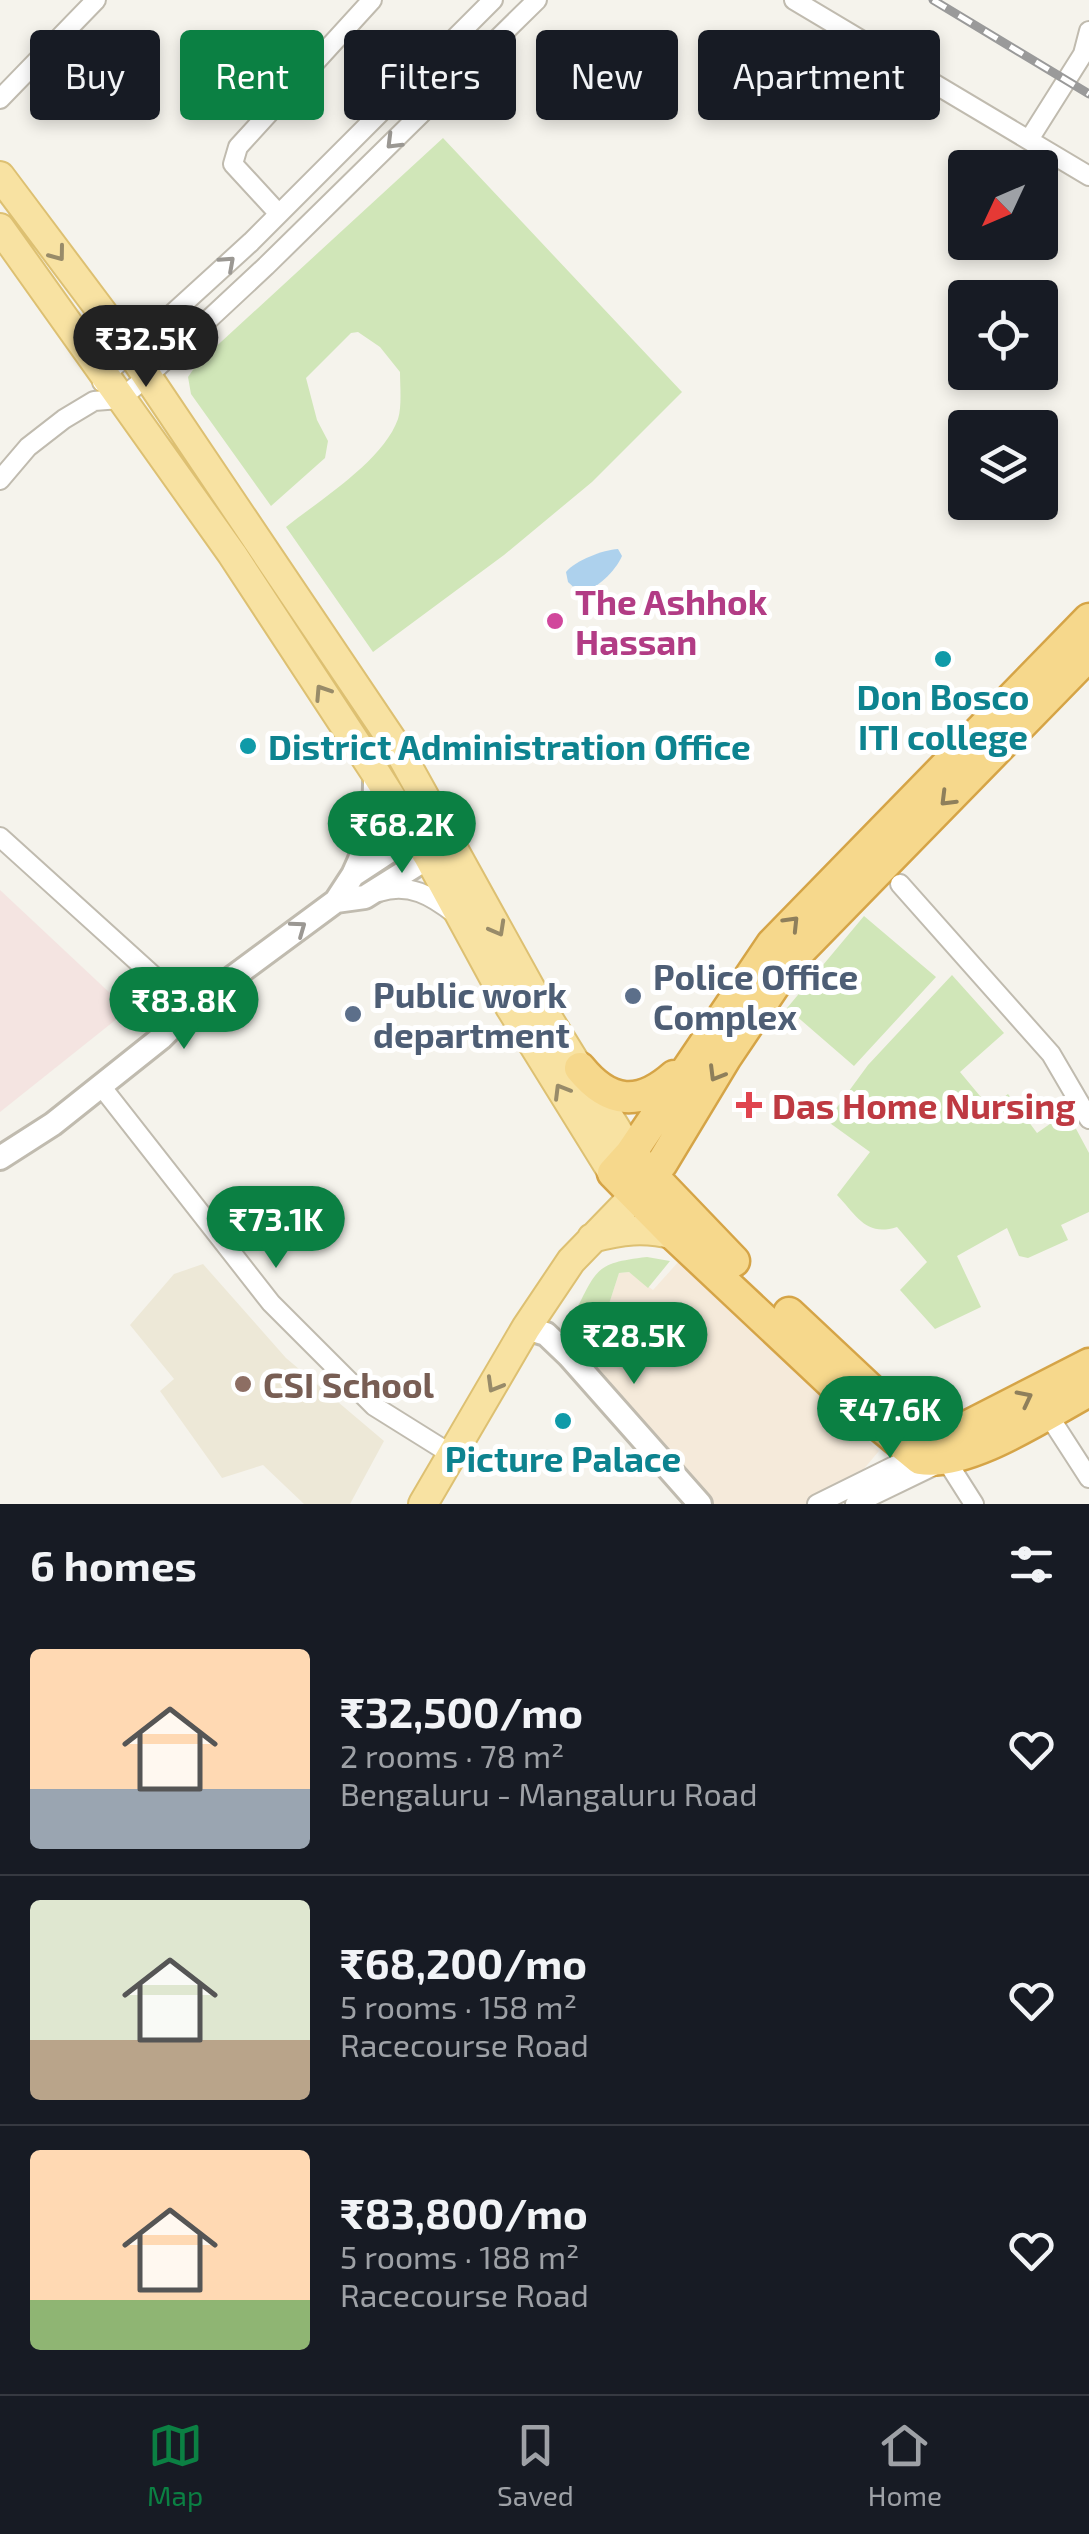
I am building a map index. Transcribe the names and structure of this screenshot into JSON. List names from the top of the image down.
{
  "places": {
    "other": [
      "The Ashhok Hassan",
      "Don Bosco ITI college",
      "District Administration Office",
      "Police Office Complex",
      "Public work department",
      "CSI School",
      "Picture Palace"
    ],
    "health": ["Das Home Nursing"]
  },
  "north": "bottom left",
  "page": {
    "chip": [
      "Buy",
      "Rent",
      "Filters",
      "New",
      "Apartment"
    ],
    "price": [
      "₹32.5K",
      "₹68.2K",
      "₹83.8K",
      "₹73.1K",
      "₹28.5K",
      "₹47.6K"
    ],
    "heading": "6 homes",
    "list": [
      {
        "name": "₹32,500/mo",
        "note": "2 rooms · 78 m² · Bengaluru - Mangaluru Road"
      },
      {
        "name": "₹68,200/mo",
        "note": "5 rooms · 158 m² · Racecourse Road"
      },
      {
        "name": "₹83,800/mo",
        "note": "5 rooms · 188 m² · Racecourse Road"
      }
    ],
    "tabs": ["Map", "Saved", "Home"]
  }
}
